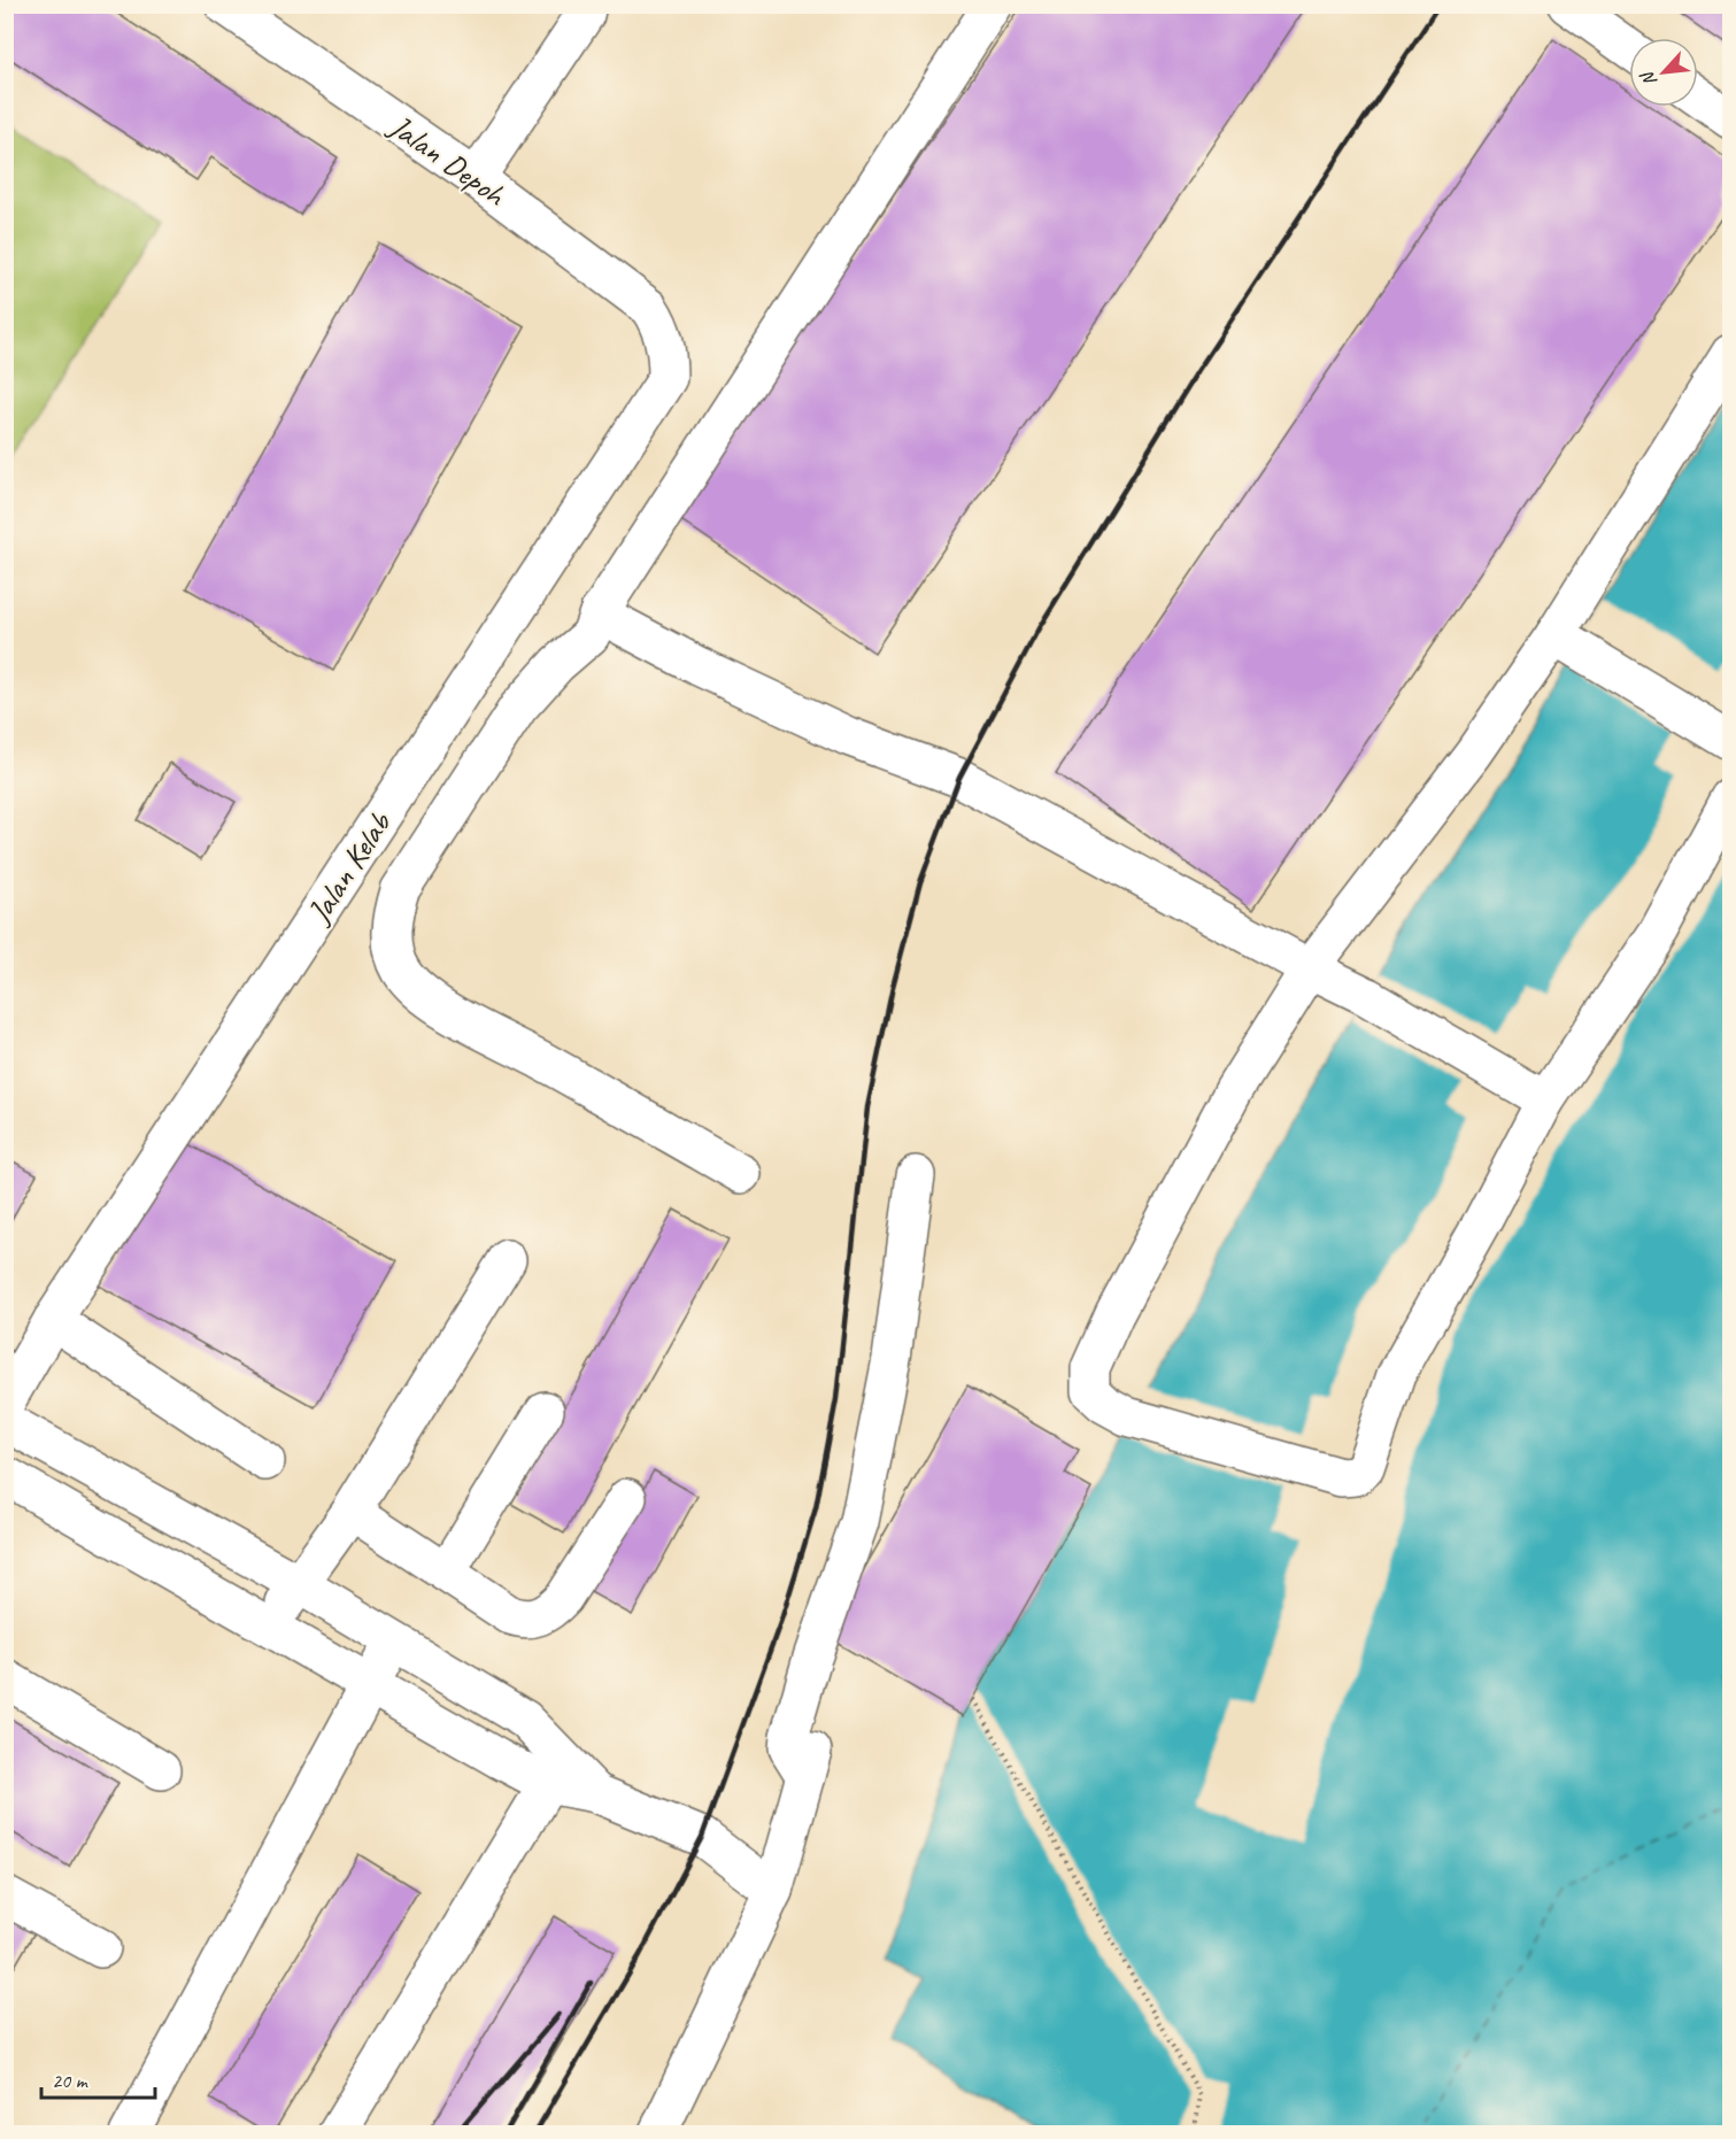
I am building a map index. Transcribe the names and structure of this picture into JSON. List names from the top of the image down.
{
  "streets": {
    "street": ["Jalan Depoh", "Jalan Kelab"]
  },
  "crossings": [
    ["Jalan Depoh", "Jalan Kelab"]
  ],
  "scale_bar": "20 m",
  "north": "bottom left"
}
